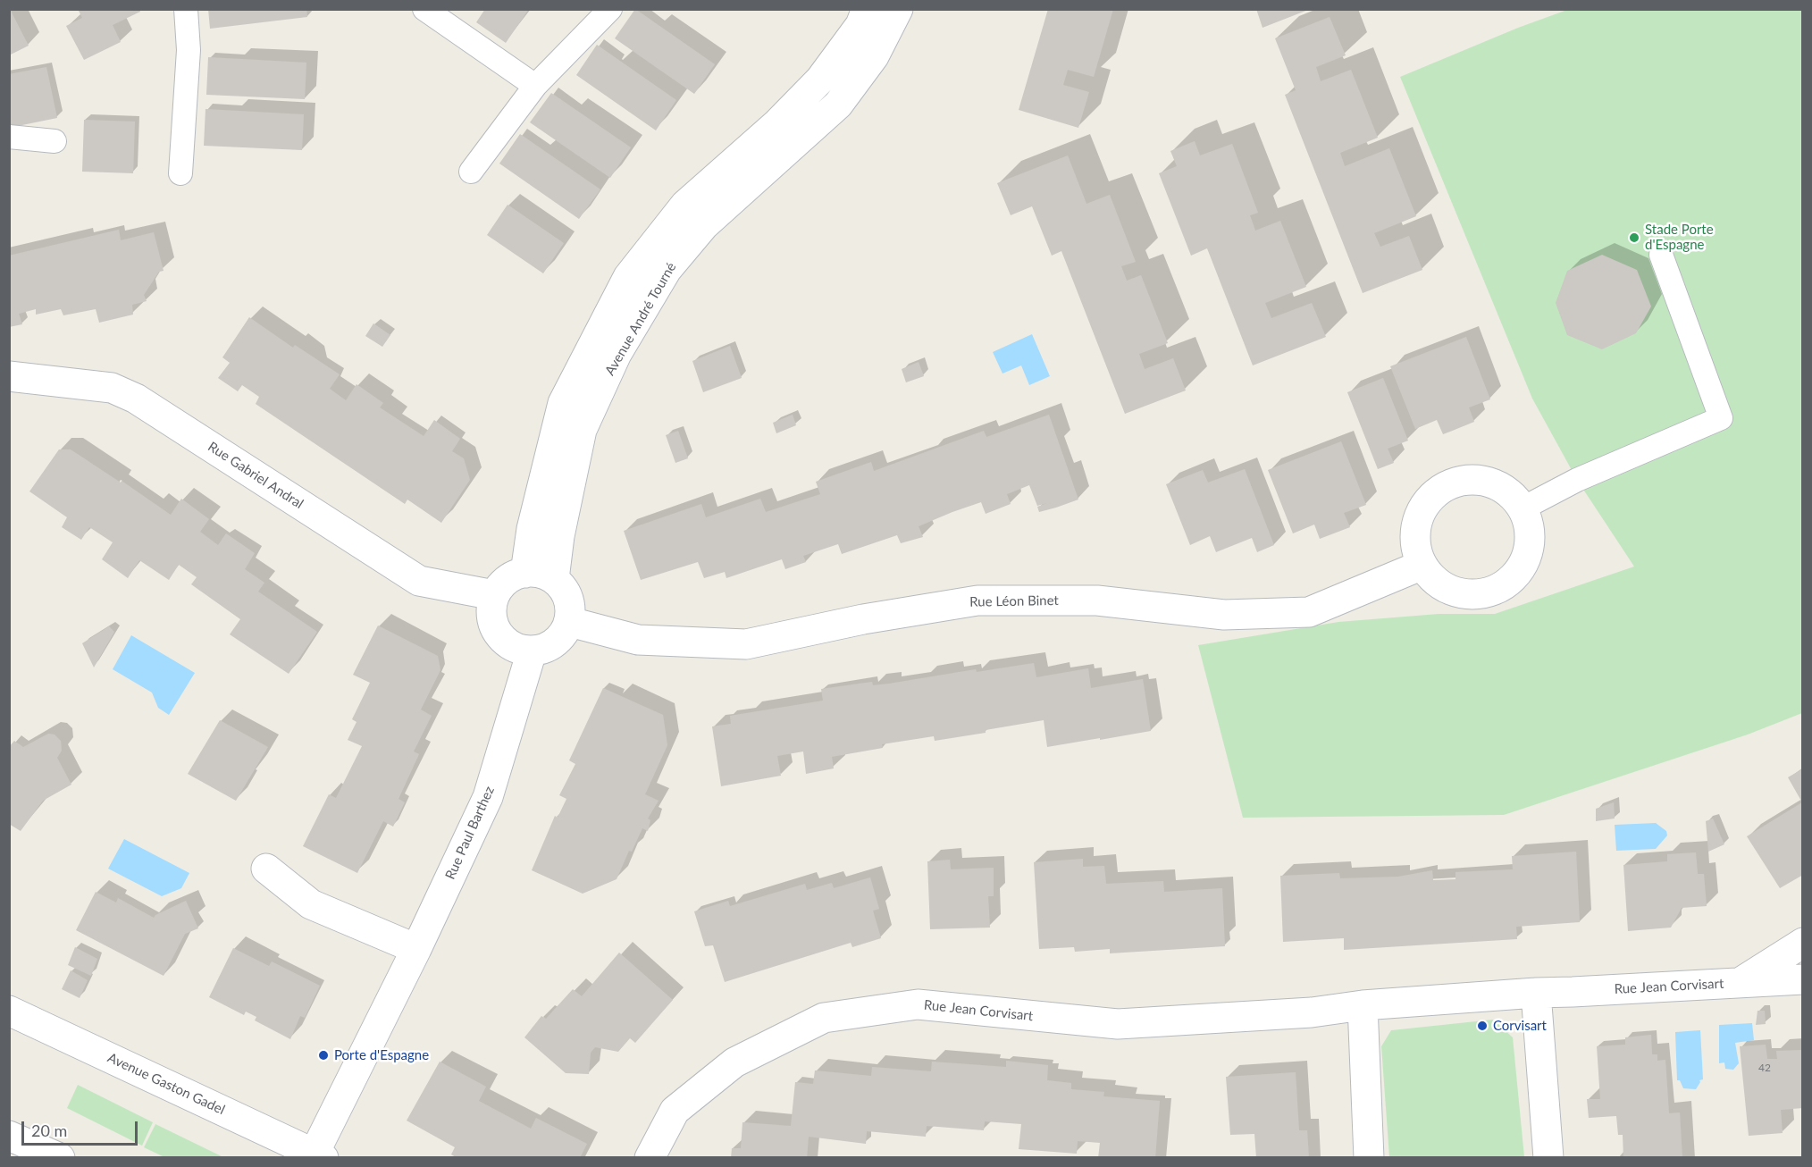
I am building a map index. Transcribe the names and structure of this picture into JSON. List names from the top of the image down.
{
  "streets": {
    "street": [
      "Avenue André Tourné",
      "Rue Gabriel Andral",
      "Rue Léon Binet",
      "Rue Paul Barthez",
      "Rue Jean Corvisart",
      "Avenue Gaston Gadel"
    ]
  },
  "crossings": [
    ["Avenue André Tourné", "Rue Gabriel Andral"],
    ["Avenue André Tourné", "Rue Léon Binet"],
    ["Avenue André Tourné", "Rue Paul Barthez"],
    ["Rue Gabriel Andral", "Rue Léon Binet"],
    ["Rue Gabriel Andral", "Rue Paul Barthez"],
    ["Rue Léon Binet", "Rue Paul Barthez"],
    ["Rue Paul Barthez", "Avenue Gaston Gadel"]
  ],
  "places": ["Stade Porte d'Espagne", "Corvisart", "Porte d'Espagne"],
  "house_numbers": ["42"],
  "scale_bar": "20 m"
}
